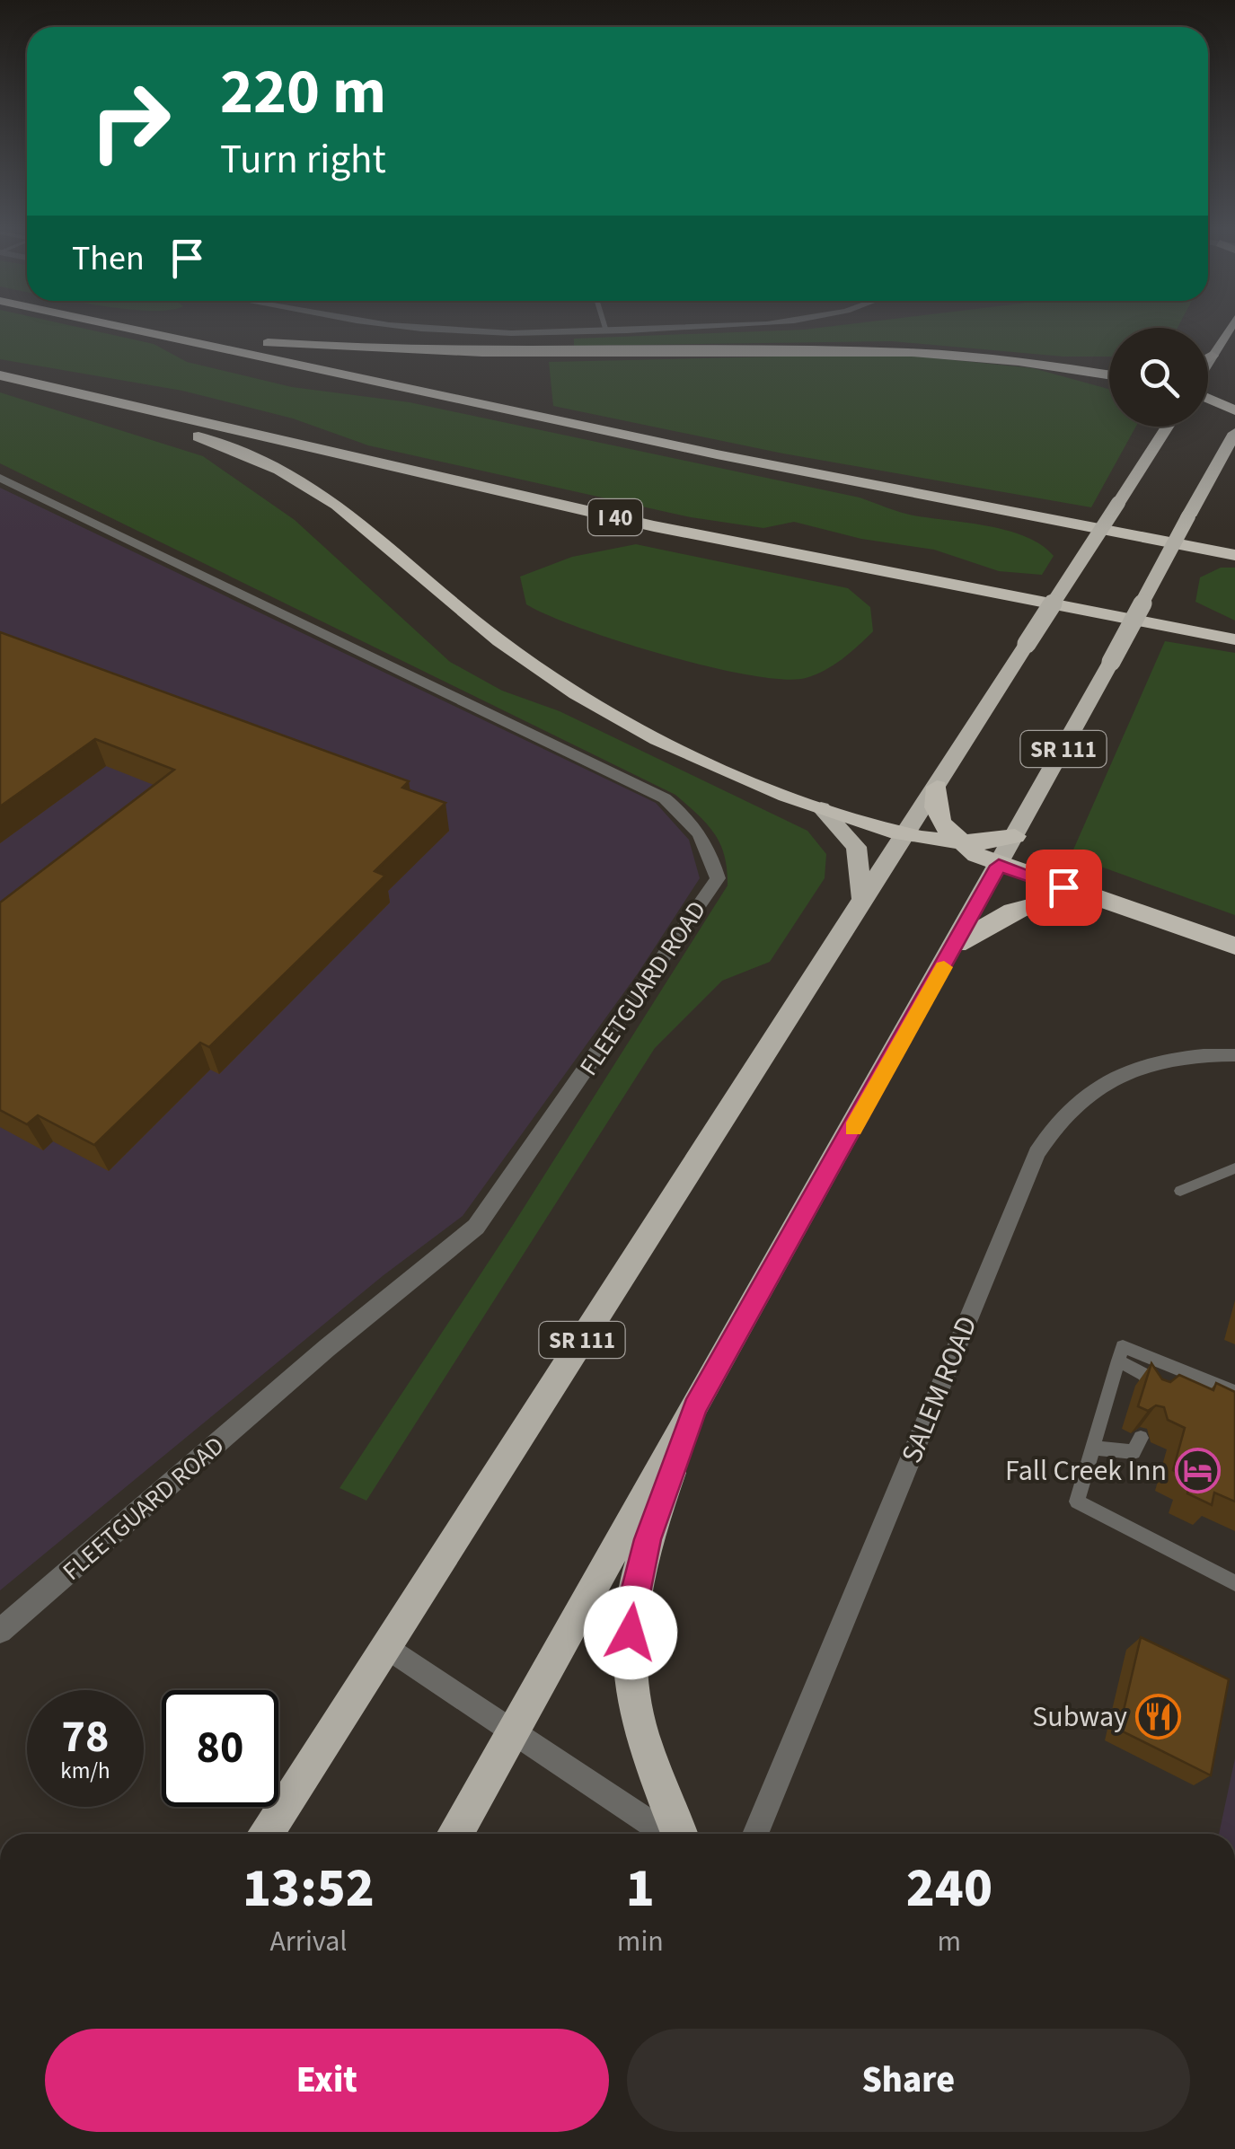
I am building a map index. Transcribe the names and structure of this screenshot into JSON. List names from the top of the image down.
{
  "streets": {
    "highway": ["I 40", "SR 111"],
    "street": ["FLEETGUARD ROAD", "SALEM ROAD"]
  },
  "places": {
    "hotel": ["Fall Creek Inn"],
    "restaurant": ["Subway"]
  },
  "page": {
    "turn": ["220 m", "Turn right"],
    "then": "Then",
    "speed": "78 km/h",
    "limit": "80",
    "eta": [
      "13:52",
      "Arrival",
      "1",
      "min",
      "240",
      "m"
    ],
    "buttons": ["Exit", "Share"]
  }
}
